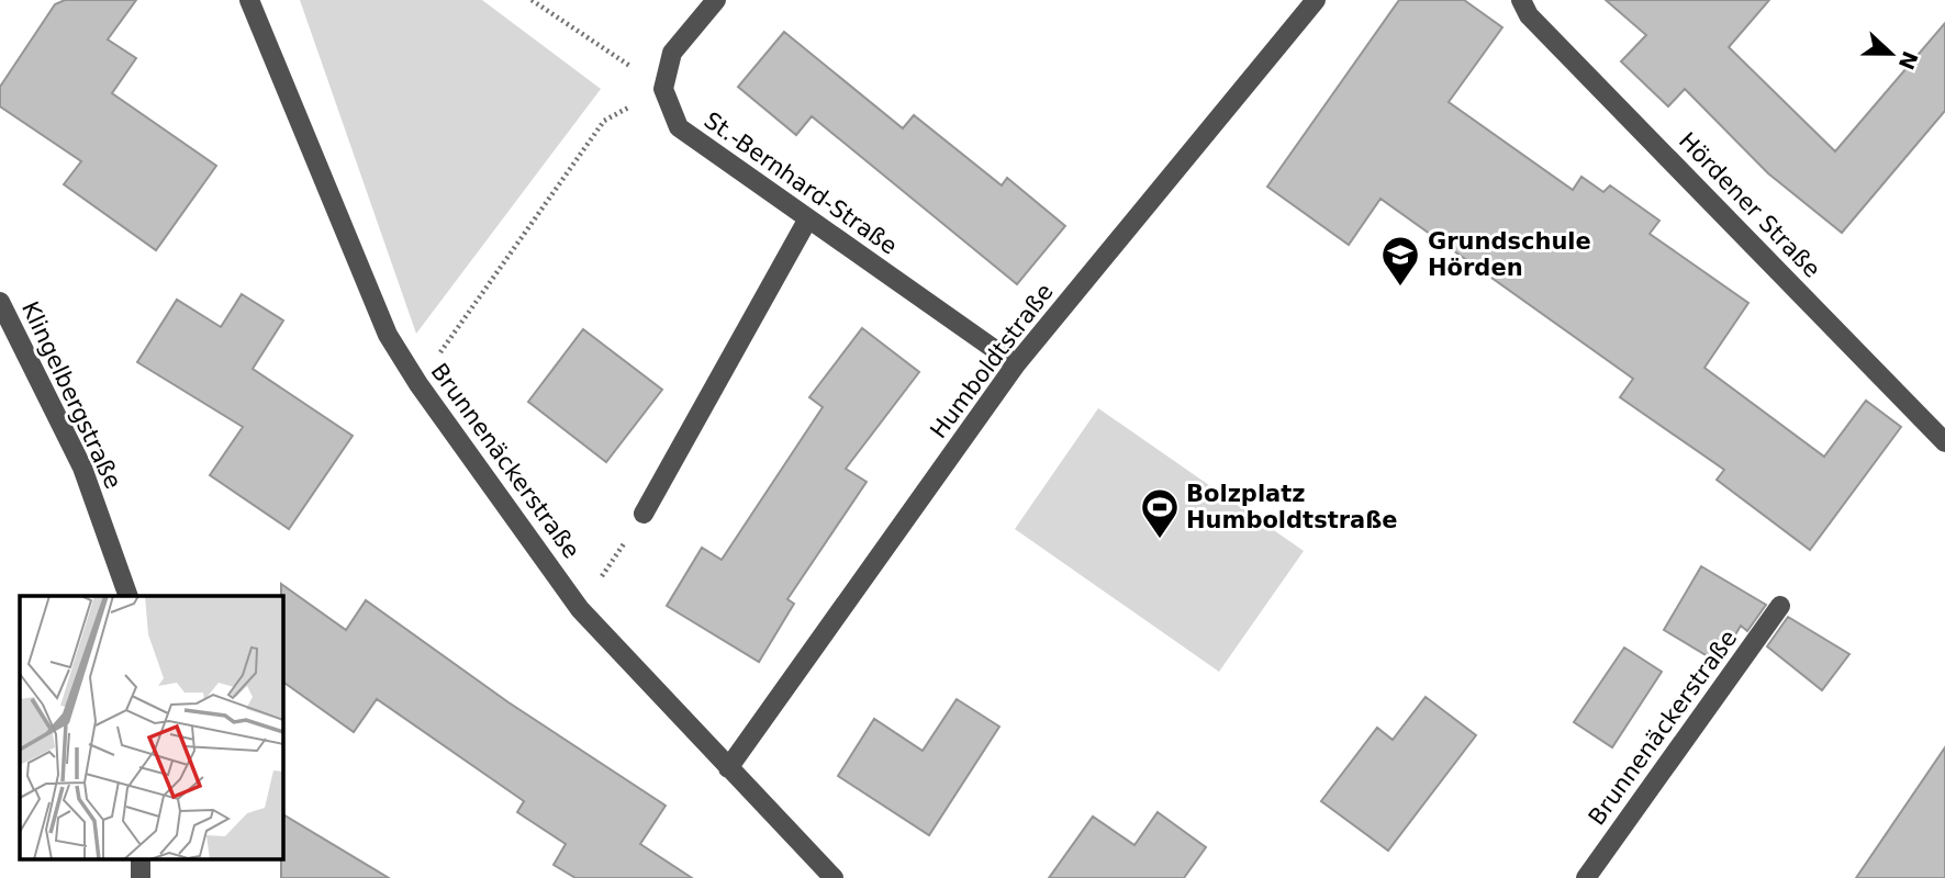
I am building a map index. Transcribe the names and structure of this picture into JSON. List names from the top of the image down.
{
  "streets": {
    "street": [
      "St.-Bernhard-Straße",
      "Hördener Straße",
      "Humboldtstraße",
      "Klingelbergstraße",
      "Brunnenäckerstraße"
    ]
  },
  "crossings": [
    ["St.-Bernhard-Straße", "Humboldtstraße"],
    ["Humboldtstraße", "Brunnenäckerstraße"]
  ],
  "places": {
    "school or university": ["Grundschule Hörden"],
    "sports": ["Bolzplatz Humboldtstraße"]
  },
  "north": "right"
}
